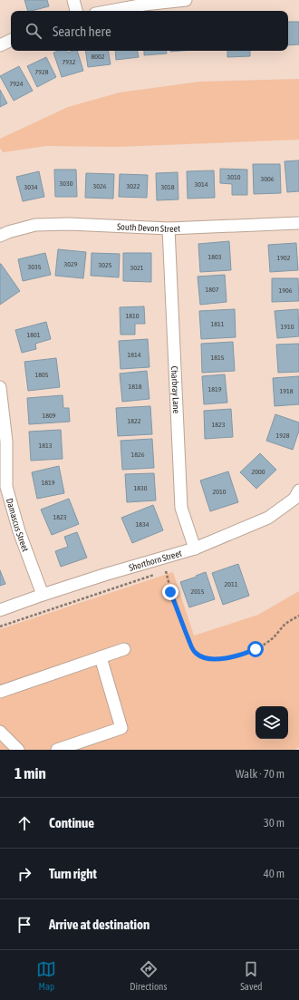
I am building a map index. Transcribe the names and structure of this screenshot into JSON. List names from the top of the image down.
{
  "streets": {
    "street": [
      "South Devon Street",
      "Charbray Lane",
      "Damascus Street",
      "Shorthorn Street"
    ]
  },
  "crossings": [
    ["South Devon Street", "Charbray Lane"],
    ["Charbray Lane", "Shorthorn Street"],
    ["Damascus Street", "Shorthorn Street"]
  ],
  "house_numbers": [
    "8002",
    "7932",
    "7928",
    "7924",
    "3010",
    "3006",
    "3030",
    "3014",
    "3026",
    "3022",
    "3034",
    "3018",
    "1803",
    "1902",
    "3029",
    "3025",
    "3035",
    "3021",
    "1807",
    "1906",
    "1810",
    "1811",
    "1910",
    "1801",
    "1814",
    "1815",
    "1805",
    "1818",
    "1819",
    "1918",
    "1809",
    "1822",
    "1823",
    "1928",
    "1813",
    "1826",
    "2000",
    "1819",
    "1830",
    "2010",
    "1823",
    "1834",
    "2011",
    "2015"
  ],
  "page": {
    "search": "Search here",
    "heading": ["1 min", "Walk · 70 m"],
    "list": [
      ["Continue", "30 m"],
      ["Turn right", "40 m"],
      "Arrive at destination"
    ],
    "nav": ["Map", "Directions", "Saved"]
  }
}
